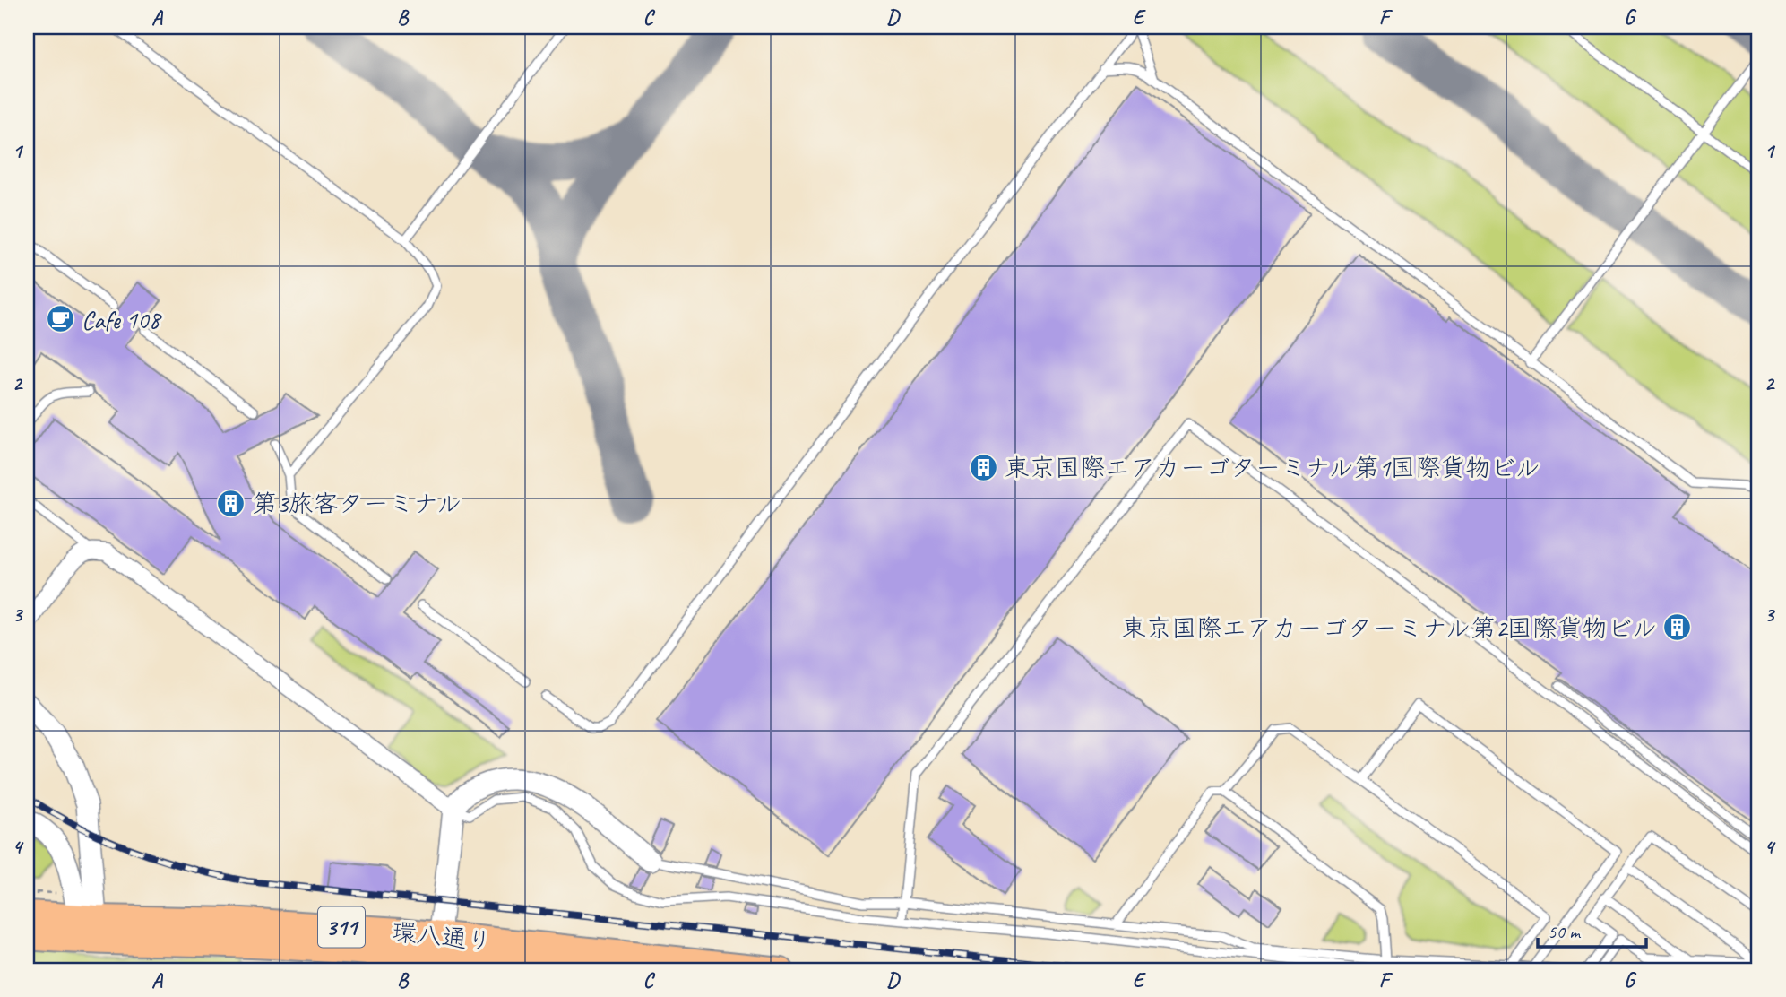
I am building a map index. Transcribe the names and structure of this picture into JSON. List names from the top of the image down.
{
  "streets": {
    "main road": ["311", "環八通り"]
  },
  "places": {
    "cafe": ["Cafe 108"],
    "building": ["東京国際エアカーゴターミナル第1国際貨物ビル", "第3旅客ターミナル", "東京国際エアカーゴターミナル第2国際貨物ビル"]
  },
  "scale_bar": "50 m",
  "grid": {
    "columns": [
      "A",
      "B",
      "C",
      "D",
      "E",
      "F",
      "G"
    ],
    "rows": [
      "1",
      "2",
      "3",
      "4"
    ]
  }
}
